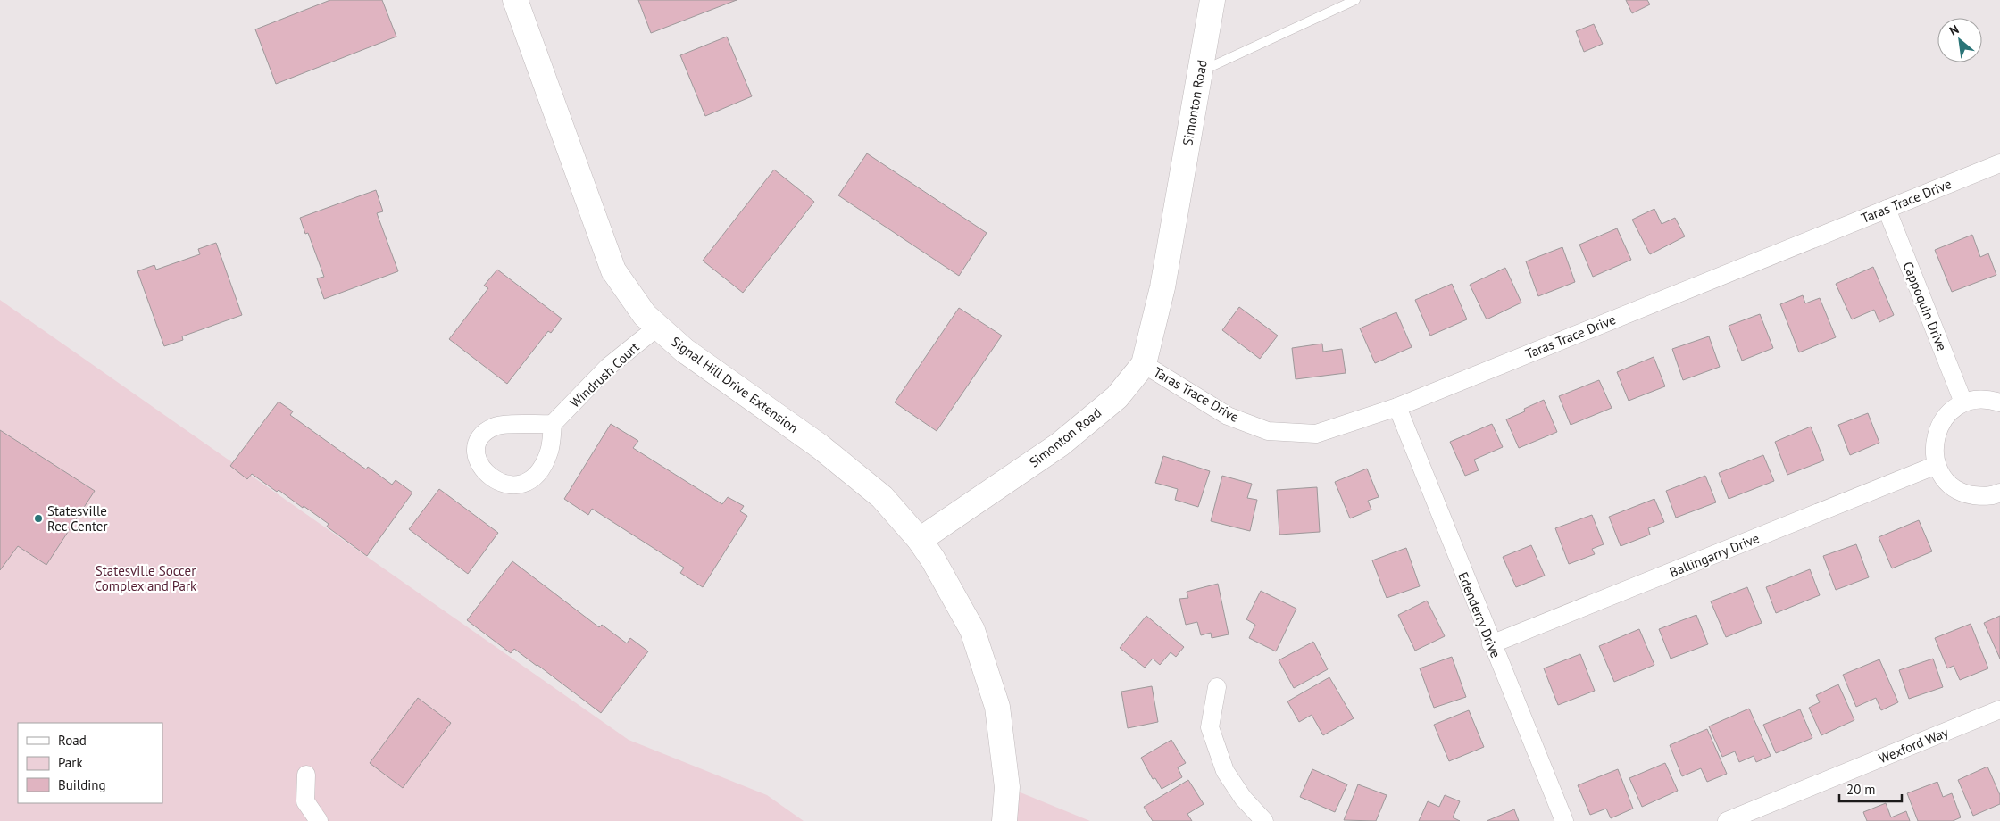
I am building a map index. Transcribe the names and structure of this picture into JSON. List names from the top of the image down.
{
  "streets": {
    "street": [
      "Simonton Road",
      "Taras Trace Drive",
      "Cappoquin Drive",
      "Windrush Court",
      "Signal Hill Drive Extension",
      "Ballingarry Drive",
      "Edenderry Drive",
      "Wexford Way"
    ]
  },
  "crossings": [
    ["Simonton Road", "Taras Trace Drive"],
    ["Simonton Road", "Signal Hill Drive Extension"],
    ["Taras Trace Drive", "Cappoquin Drive"],
    ["Taras Trace Drive", "Edenderry Drive"],
    ["Windrush Court", "Signal Hill Drive Extension"],
    ["Ballingarry Drive", "Edenderry Drive"]
  ],
  "parks": ["Statesville Soccer Complex and Park"],
  "places": ["Statesville Rec Center"],
  "legend": ["Road", "Park", "Building"],
  "scale_bar": "20 m",
  "north": "top left"
}
